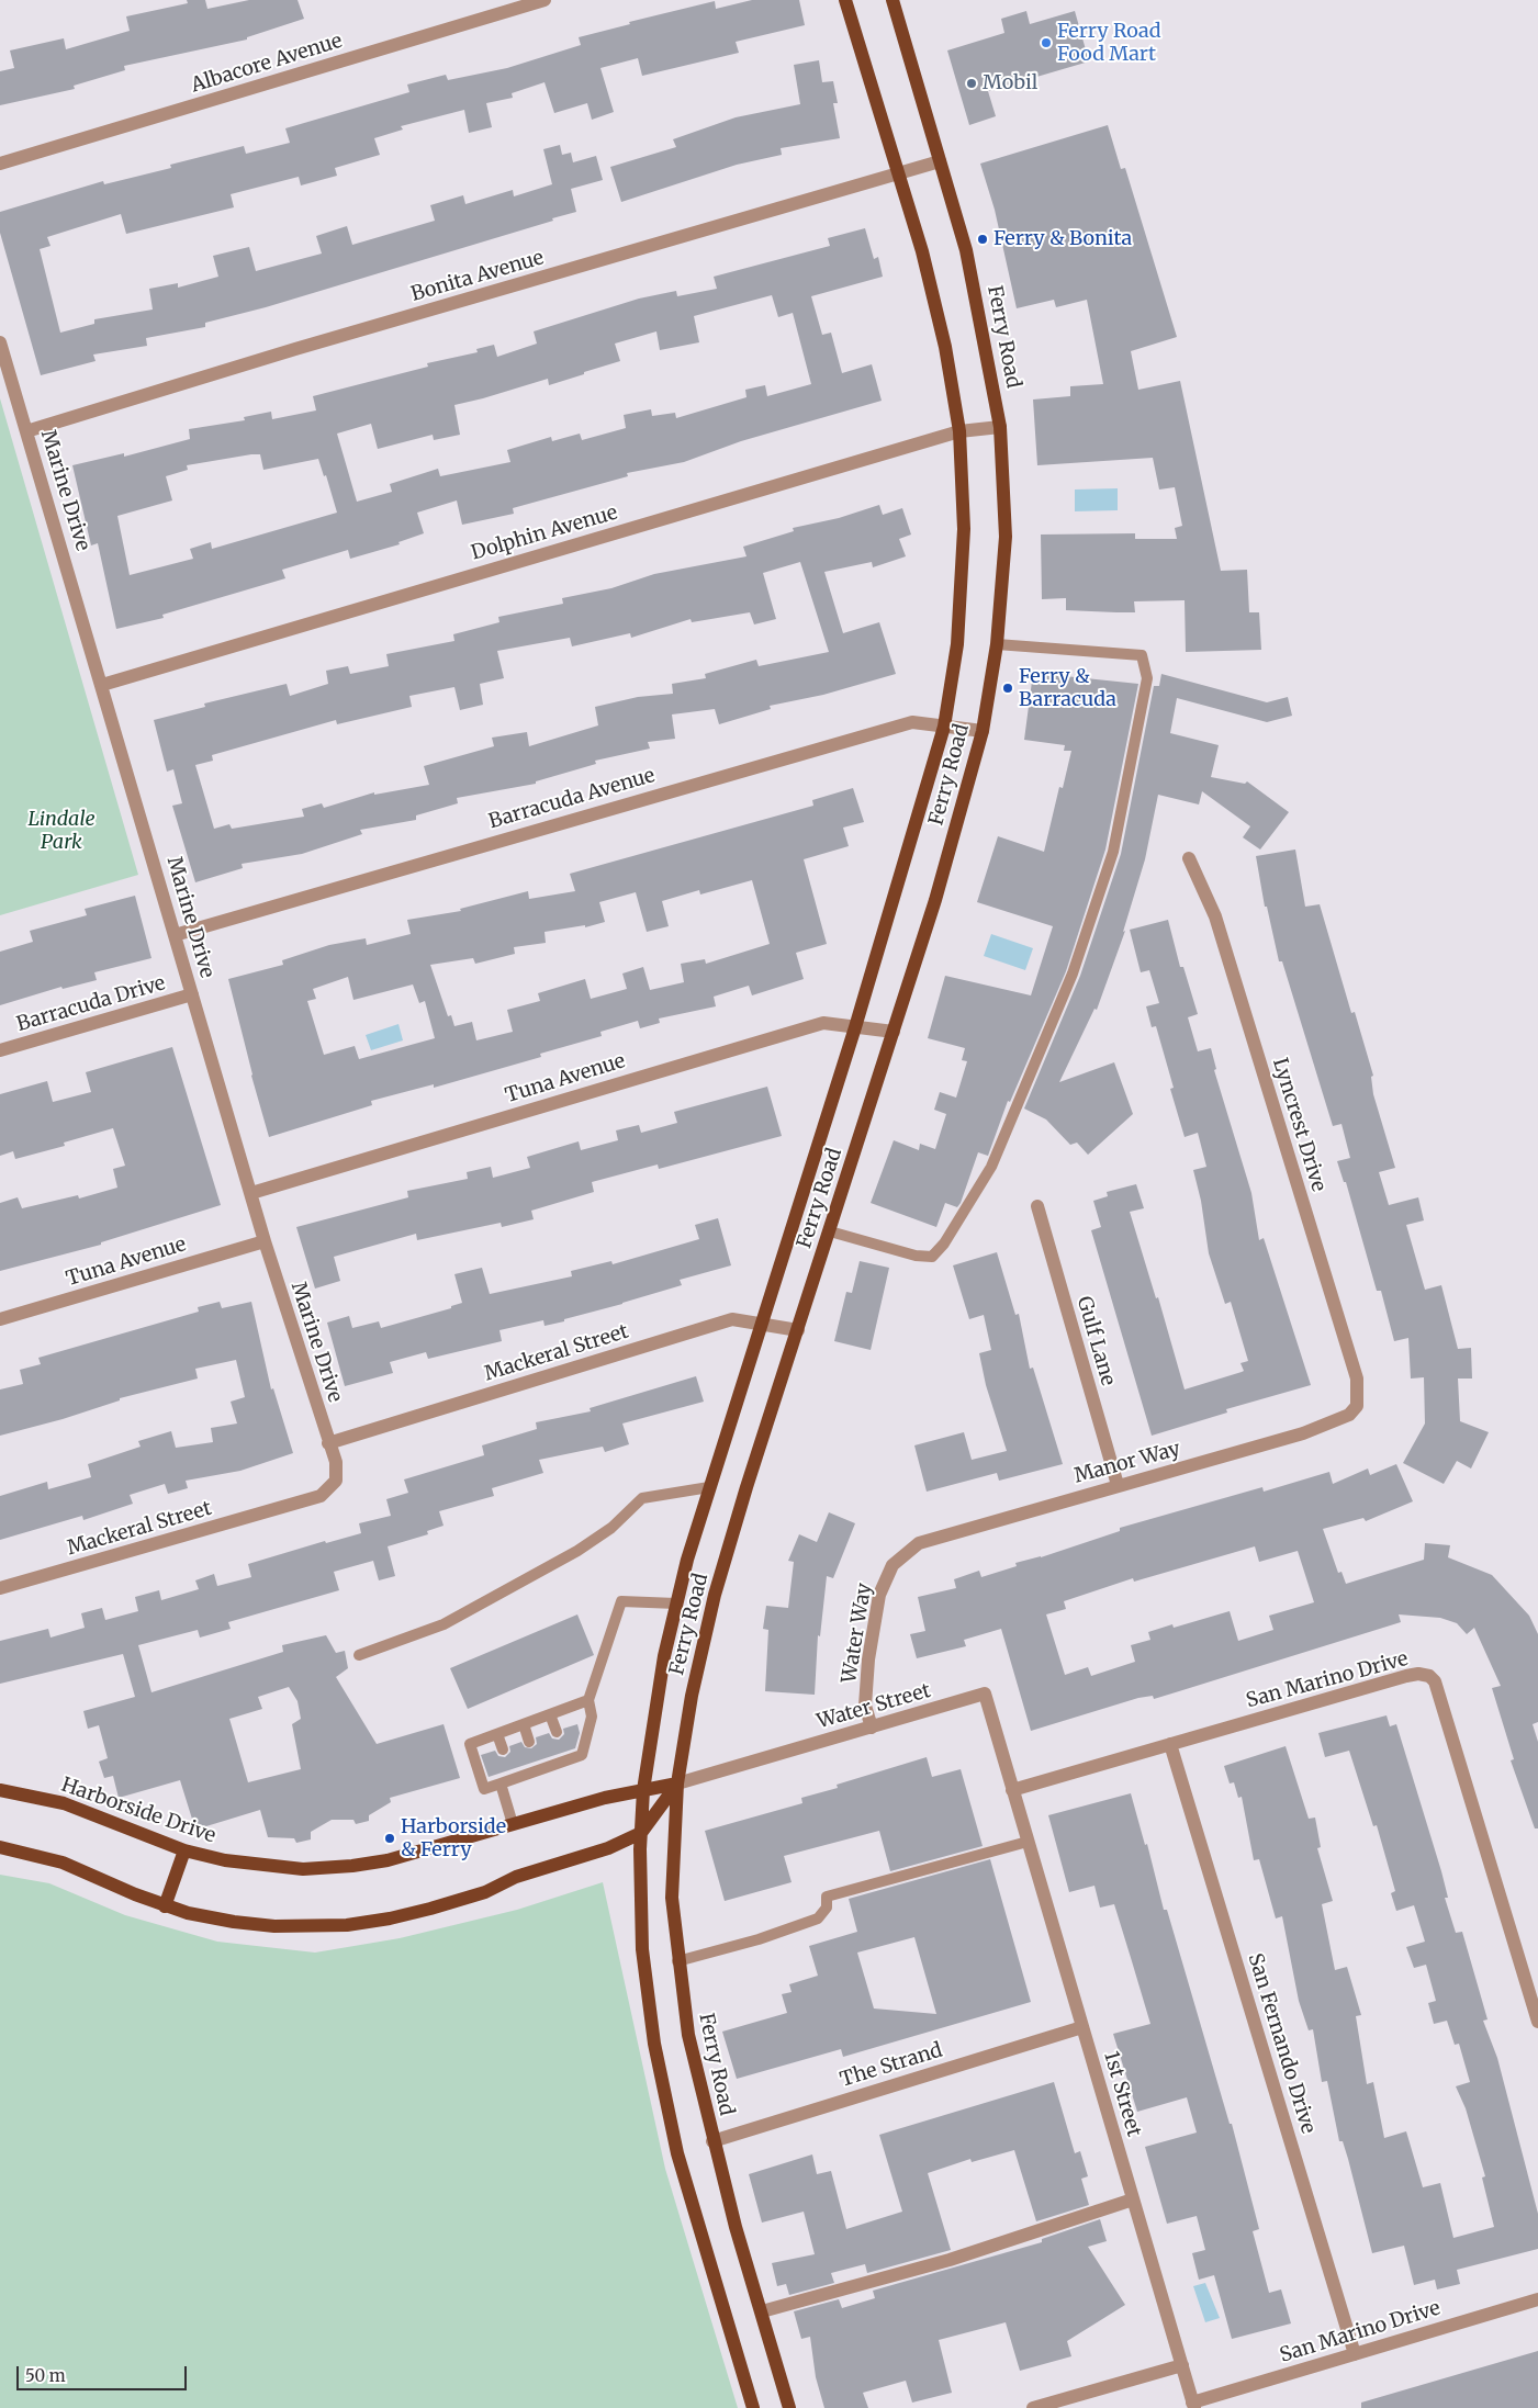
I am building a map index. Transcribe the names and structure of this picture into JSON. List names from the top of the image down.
{
  "streets": {
    "main road": ["Ferry Road", "Harborside Drive"],
    "street": [
      "Albacore Avenue",
      "Bonita Avenue",
      "Marine Drive",
      "Dolphin Avenue",
      "Barracuda Avenue",
      "Barracuda Drive",
      "Tuna Avenue",
      "Lyncrest Drive",
      "Gulf Lane",
      "Mackeral Street",
      "Manor Way",
      "Water Way",
      "San Marino Drive",
      "Water Street",
      "San Fernando Drive",
      "The Strand",
      "1st Street"
    ]
  },
  "crossings": [
    ["Bonita Avenue", "Ferry Road"],
    ["Bonita Avenue", "Marine Drive"],
    ["Ferry Road", "Dolphin Avenue"],
    ["Ferry Road", "Barracuda Avenue"],
    ["Ferry Road", "Tuna Avenue"],
    ["Ferry Road", "Mackeral Street"],
    ["Ferry Road", "Water Street"],
    ["Ferry Road", "Harborside Drive"],
    ["Ferry Road", "The Strand"],
    ["Marine Drive", "Dolphin Avenue"],
    ["Marine Drive", "Barracuda Avenue"],
    ["Marine Drive", "Barracuda Drive"],
    ["Marine Drive", "Tuna Avenue"],
    ["Marine Drive", "Mackeral Street"],
    ["Lyncrest Drive", "Manor Way"],
    ["Gulf Lane", "Manor Way"],
    ["Manor Way", "Water Way"],
    ["Water Way", "Water Street"],
    ["San Marino Drive", "Water Street"],
    ["San Marino Drive", "San Fernando Drive"],
    ["San Marino Drive", "1st Street"],
    ["Water Street", "Harborside Drive"],
    ["Water Street", "1st Street"],
    ["The Strand", "1st Street"]
  ],
  "parks": ["Lindale Park"],
  "places": [
    "Ferry Road Food Mart",
    "Mobil",
    "Ferry & Bonita",
    "Ferry & Barracuda",
    "Harborside & Ferry"
  ],
  "scale_bar": "50 m"
}
